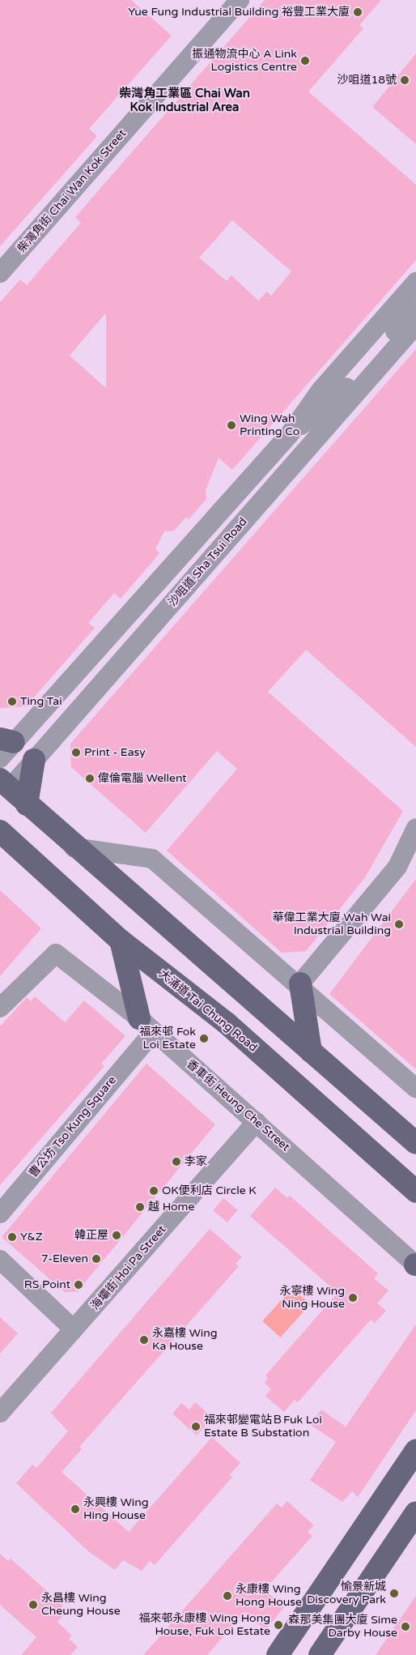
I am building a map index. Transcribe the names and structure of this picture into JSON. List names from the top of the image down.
{
  "streets": {
    "main road": ["大涌道 Tai Chung Road"],
    "street": [
      "柴灣角街 Chai Wan Kok Street",
      "沙咀道 Sha Tsui Road",
      "香車街 Heung Che Street",
      "曹公坊 Tso Kung Square",
      "海壩街 Hoi Pa Street"
    ]
  },
  "crossings": [
    ["香車街 Heung Che Street", "海壩街 Hoi Pa Street"]
  ],
  "districts": ["柴灣角工業區 Chai Wan Kok Industrial Area"],
  "places": [
    "Yue Fung Industrial Building 裕豐工業大廈",
    "振通物流中心 A Link Logistics Centre",
    "沙咀道18號",
    "Wing Wah Printing Co",
    "Ting Tai",
    "Print - Easy",
    "偉倫電腦 Wellent",
    "華偉工業大廈 Wah Wai Industrial Building",
    "福來邨 Fok Loi Estate",
    "李家",
    "OK便利店 Circle K",
    "越 Home",
    "韓正屋",
    "Y&Z",
    "7-Eleven",
    "RS Point",
    "永寧樓 Wing Ning House",
    "永嘉樓 Wing Ka House",
    "福來邨變電站ＢFuk Loi Estate B Substation",
    "永興樓 Wing Hing House",
    "愉景新城 Discovery Park",
    "永康樓 Wing Hong House",
    "永昌樓 Wing Cheung House",
    "福來邨永康樓 Wing Hong House, Fuk Loi Estate",
    "森那美集團大廈 Sime Darby House"
  ]
}
